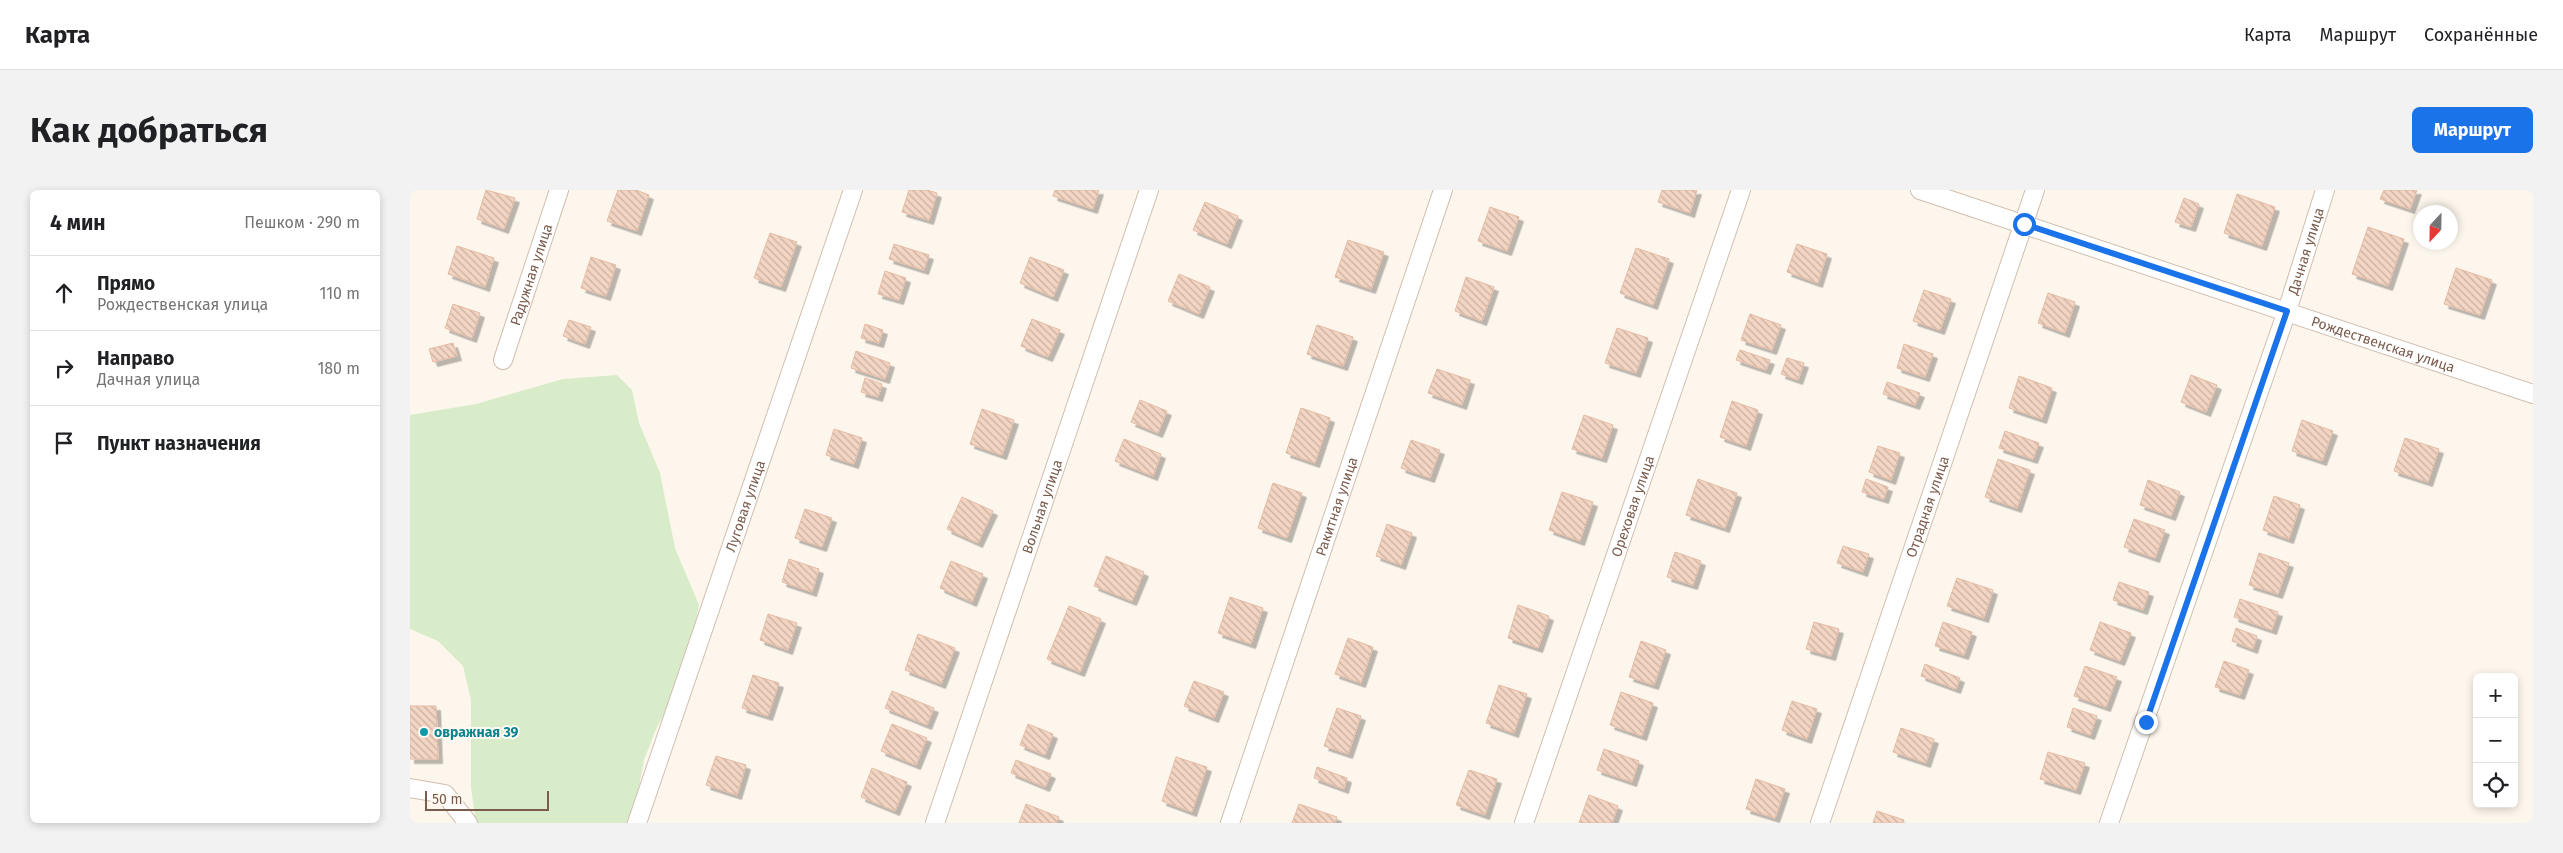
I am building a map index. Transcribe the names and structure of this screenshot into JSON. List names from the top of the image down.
{
  "streets": {
    "street": [
      "Дачная улица",
      "Радужная улица",
      "Рождественская улица",
      "Луговая улица",
      "Вольная улица",
      "Ракитная улица",
      "Ореховая улица",
      "Отрадная улица"
    ]
  },
  "crossings": [
    ["Дачная улица", "Рождественская улица"],
    ["Рождественская улица", "Отрадная улица"]
  ],
  "places": ["овражная 39"],
  "scale_bar": "50 m",
  "north": "bottom",
  "page": {
    "header": "Карта",
    "nav": ["Карта", "Маршрут", "Сохранённые"],
    "buttons": "Маршрут",
    "title": "Как добраться",
    "heading": ["4 мин", "Пешком · 290 m"],
    "list": [
      ["Прямо", "Рождественская улица", "110 m"],
      ["Направо", "Дачная улица", "180 m"],
      "Пункт назначения"
    ],
    "map_buttons": ["+", "−"],
    "scale": "50 m"
  }
}
